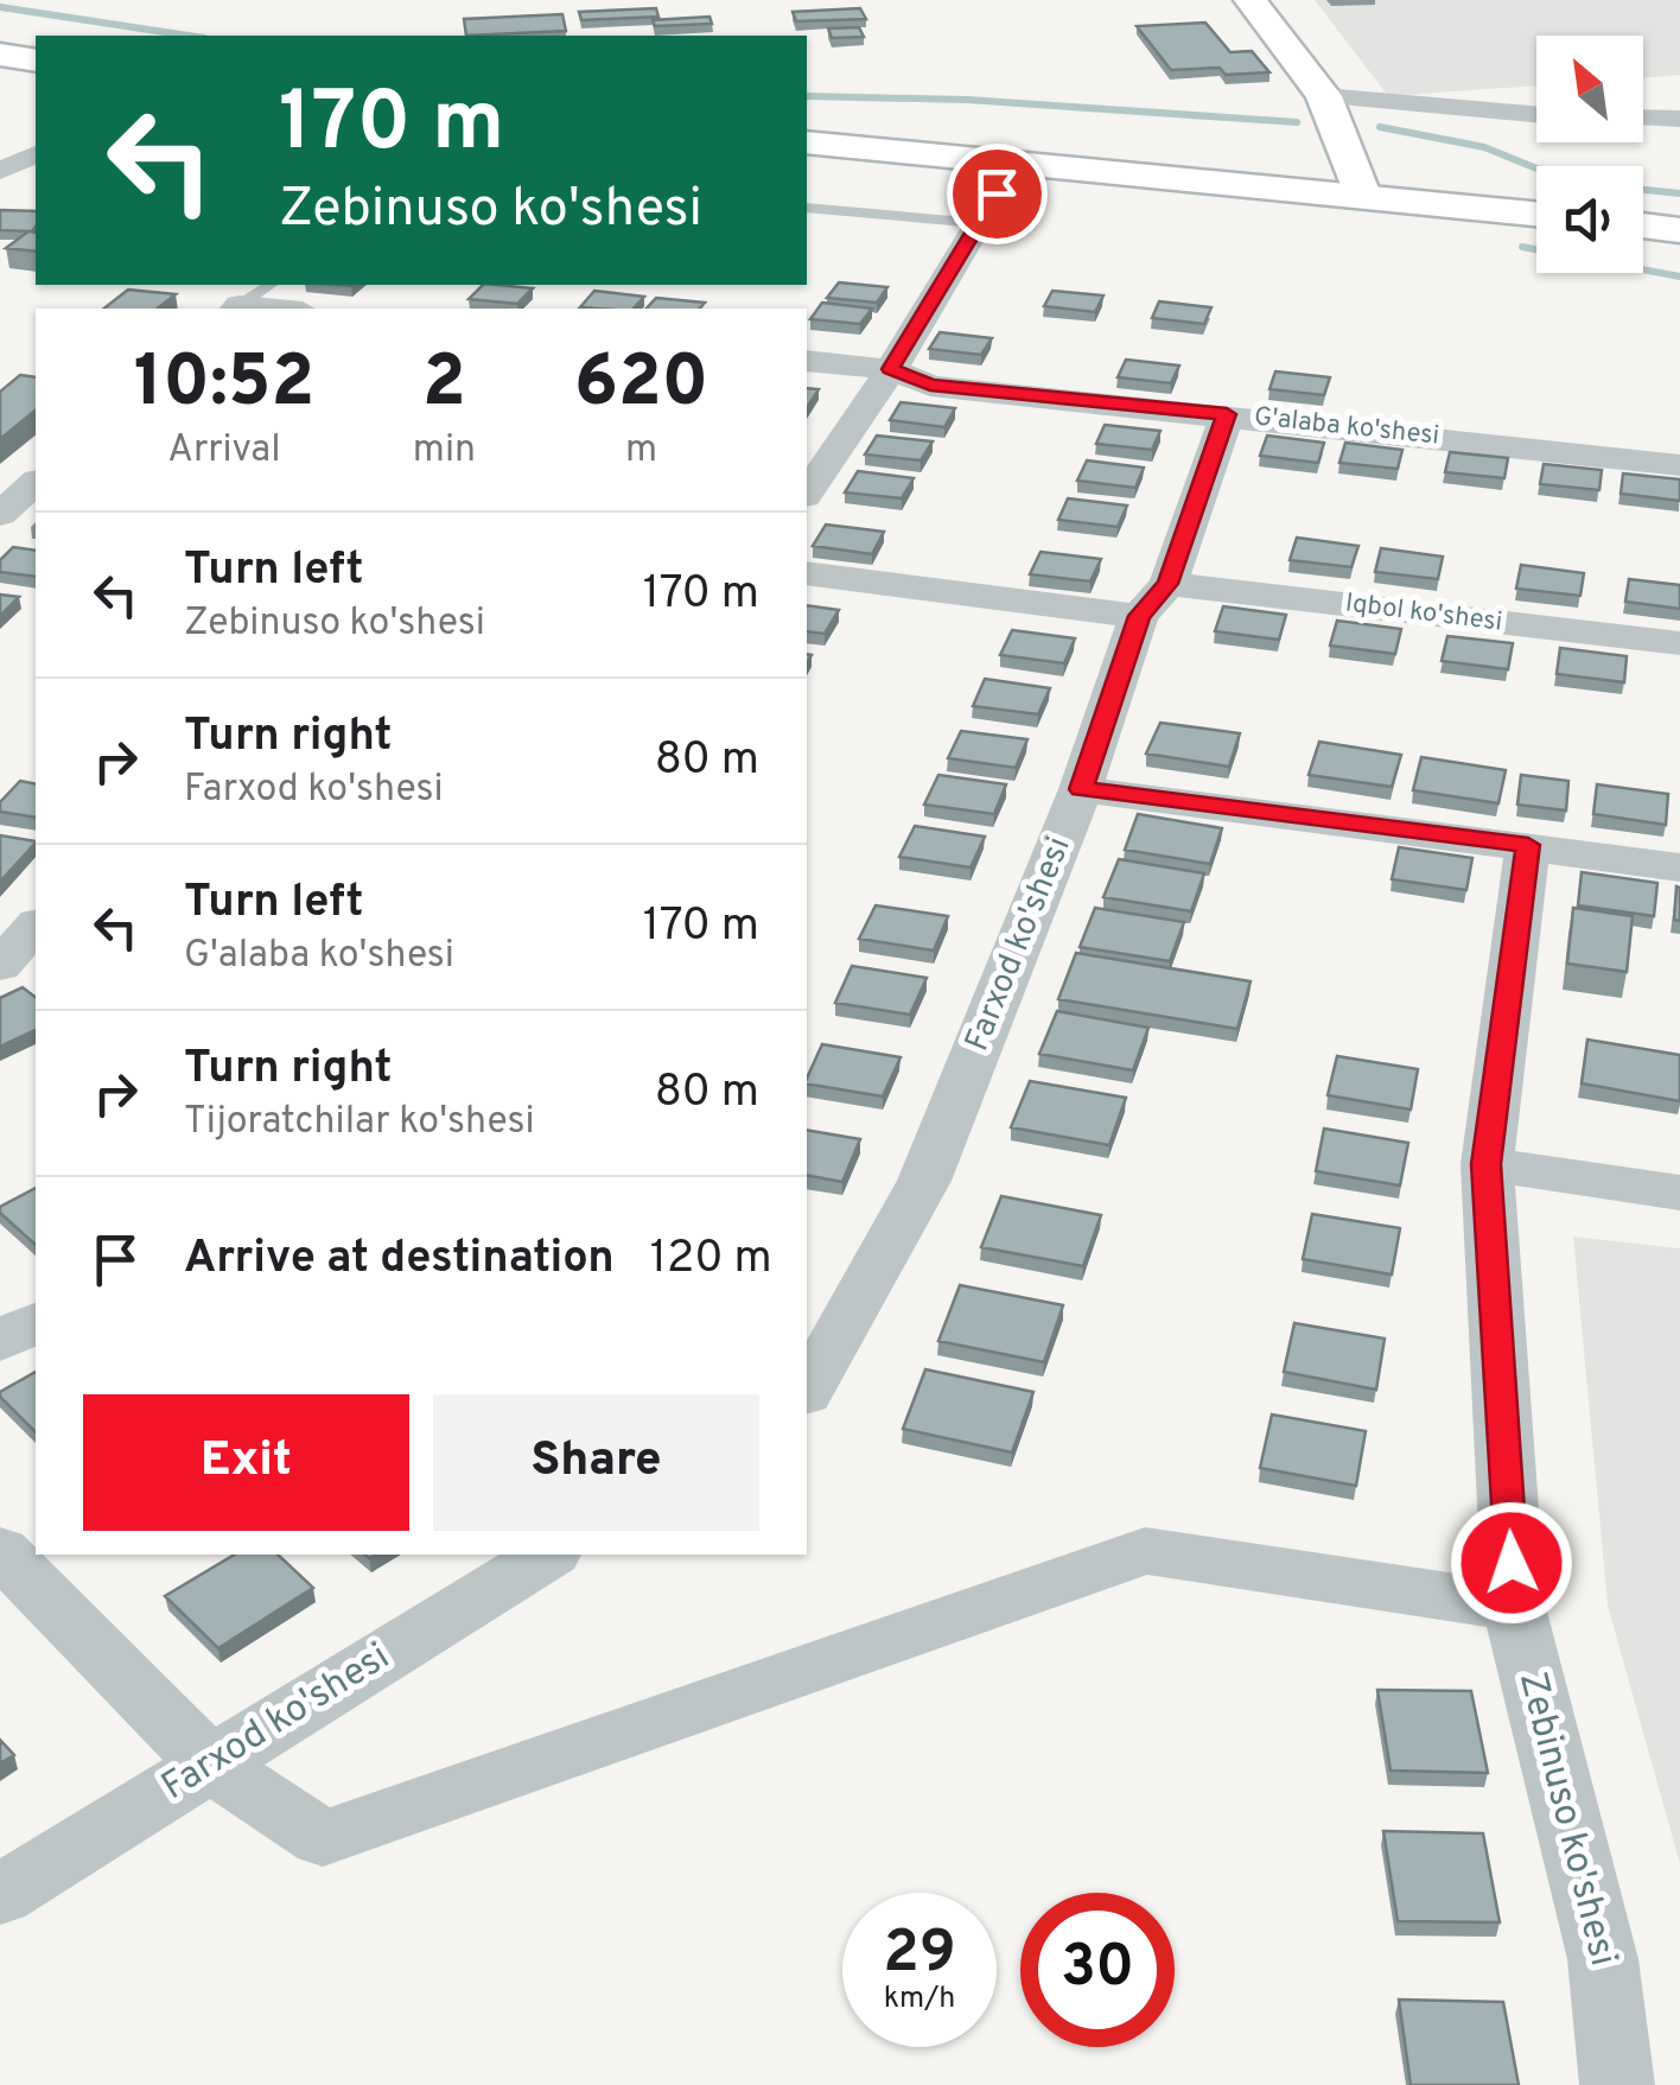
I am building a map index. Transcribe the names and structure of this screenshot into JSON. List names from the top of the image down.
{
  "streets": {
    "street": [
      "G'alaba ko'shesi",
      "Iqbol ko'shesi",
      "Farxod ko'shesi",
      "Zebinuso ko'shesi"
    ]
  },
  "crossings": [
    ["G'alaba ko'shesi", "Farxod ko'shesi"],
    ["Iqbol ko'shesi", "Farxod ko'shesi"]
  ],
  "north": "top left",
  "page": {
    "turn": ["170 m", "Zebinuso ko'shesi"],
    "eta": [
      "10:52",
      "Arrival",
      "2",
      "min",
      "620",
      "m"
    ],
    "list": [
      {
        "name": "Turn left",
        "note": "Zebinuso ko'shesi",
        "value": "170 m"
      },
      {
        "name": "Turn right",
        "note": "Farxod ko'shesi",
        "value": "80 m"
      },
      {
        "name": "Turn left",
        "note": "G'alaba ko'shesi",
        "value": "170 m"
      },
      {
        "name": "Turn right",
        "note": "Tijoratchilar ko'shesi",
        "value": "80 m"
      },
      {
        "name": "Arrive at destination",
        "value": "120 m"
      }
    ],
    "buttons": ["Exit", "Share"],
    "speed": "29 km/h",
    "limit": "30"
  }
}
